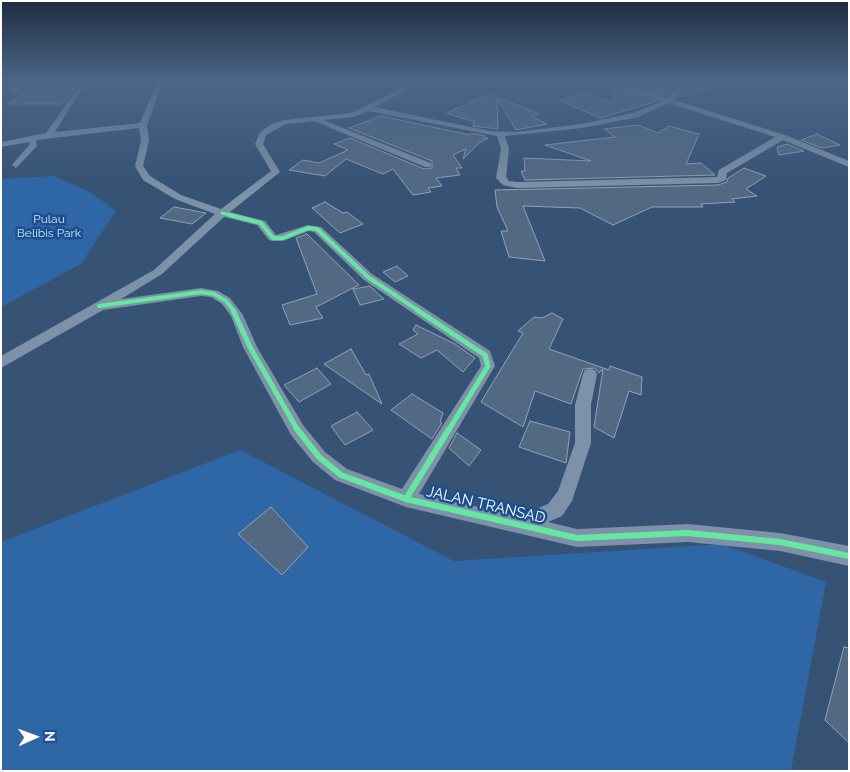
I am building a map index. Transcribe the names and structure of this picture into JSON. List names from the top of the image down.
{
  "streets": {
    "street": ["JALAN TRANSAD"]
  },
  "parks": ["Pulau Belibis Park"],
  "north": "right"
}
